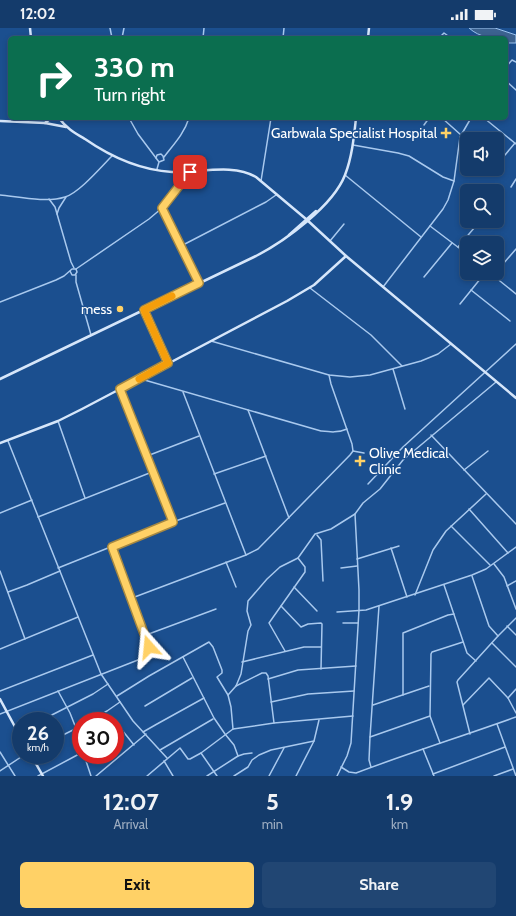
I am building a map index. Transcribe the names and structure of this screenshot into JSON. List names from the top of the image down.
{
  "places": {
    "health": ["Garbwala Specialist Hospital", "Olive Medical Clinic"],
    "other": ["mess"]
  },
  "page": {
    "status": "12:02",
    "turn": ["330 m", "Turn right"],
    "speed": "26 km/h",
    "limit": "30",
    "eta": [
      "12:07",
      "Arrival",
      "5",
      "min",
      "1.9",
      "km"
    ],
    "buttons": ["Exit", "Share"]
  }
}
